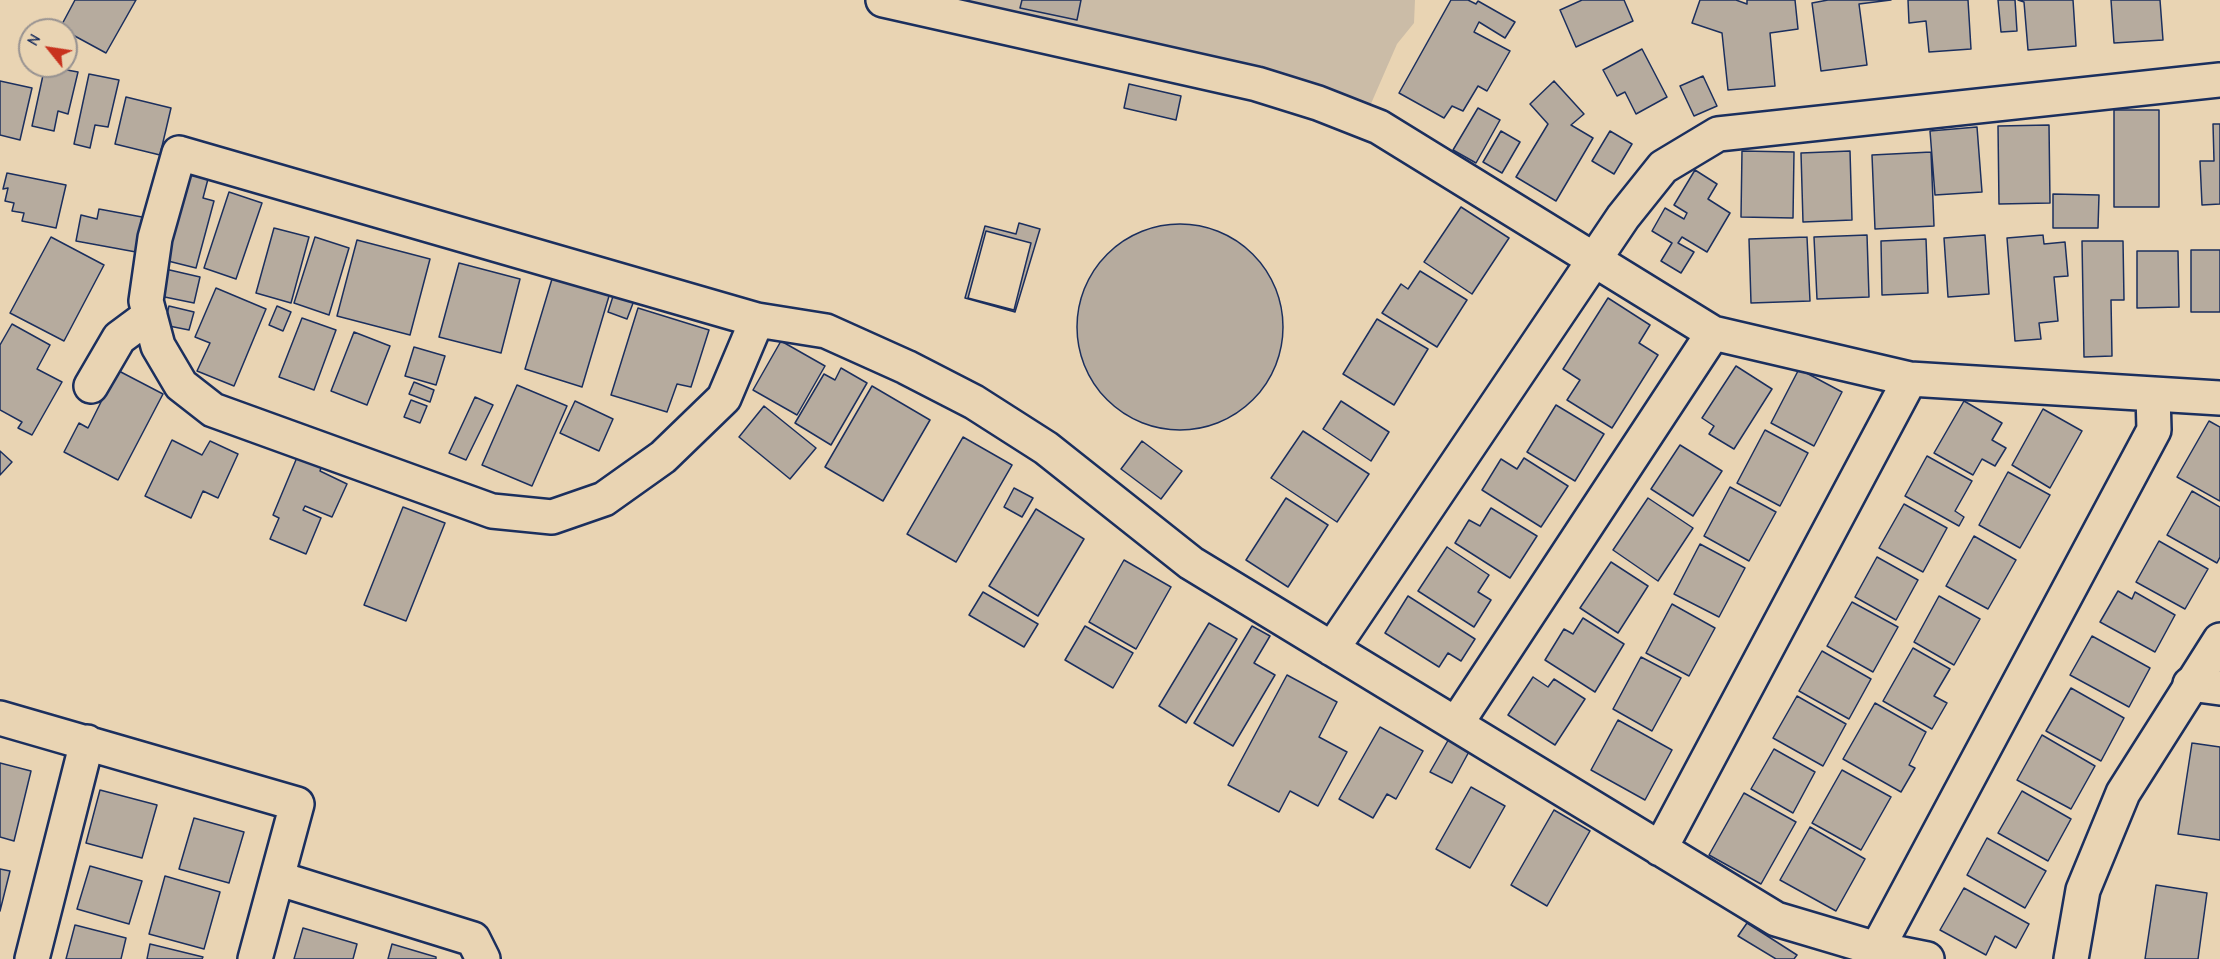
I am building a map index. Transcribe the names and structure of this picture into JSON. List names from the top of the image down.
{
  "north": "top left"
}
